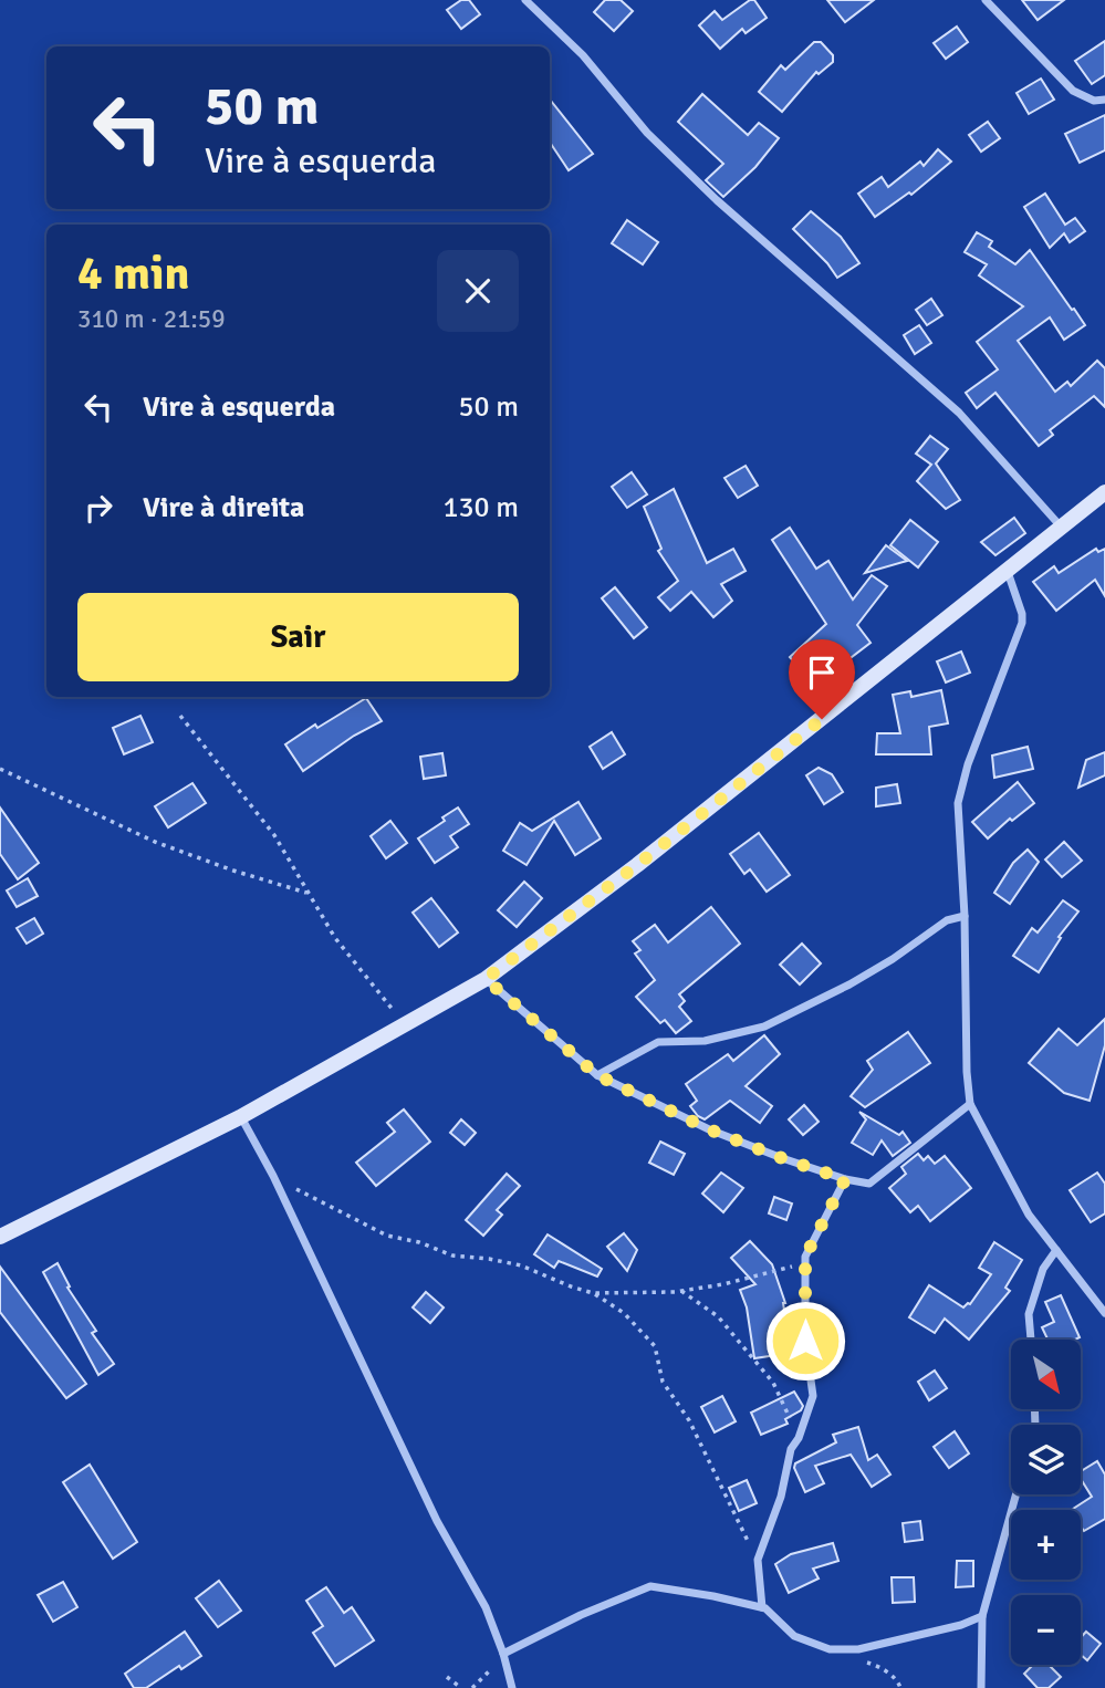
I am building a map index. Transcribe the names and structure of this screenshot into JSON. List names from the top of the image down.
{
  "north": "bottom right",
  "page": {
    "turn": ["50 m", "Vire à esquerda"],
    "heading": ["4 min", "310 m · 21:59"],
    "list": [
      {
        "name": "Vire à esquerda",
        "value": "50 m"
      },
      {
        "name": "Vire à direita",
        "value": "130 m"
      }
    ],
    "buttons": "Sair",
    "map_buttons": ["+", "−"]
  }
}
